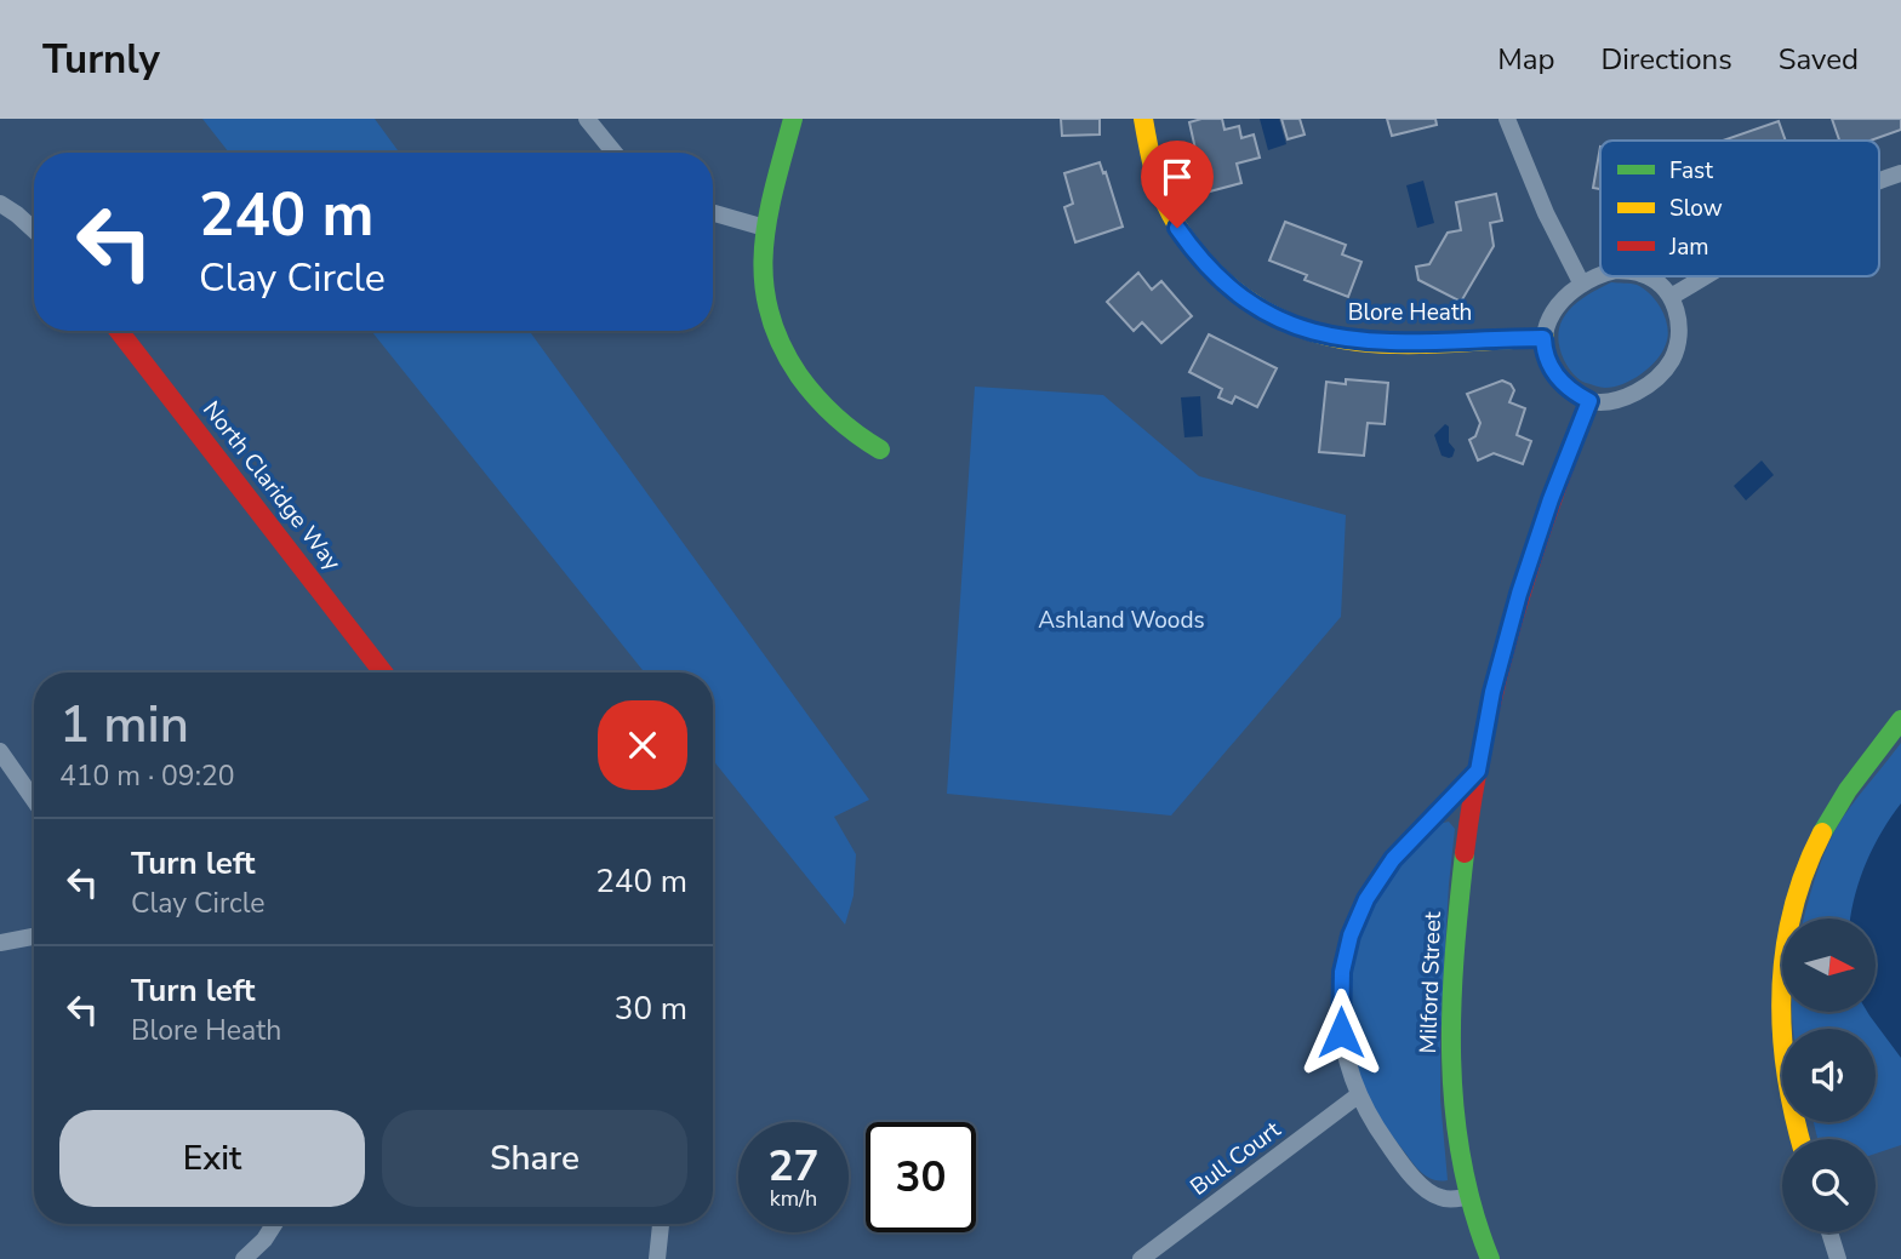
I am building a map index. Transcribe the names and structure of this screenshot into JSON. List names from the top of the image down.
{
  "streets": {
    "street": [
      "Blore Heath",
      "North Claridge Way",
      "Milford Street",
      "Bull Court"
    ]
  },
  "parks": ["Ashland Woods"],
  "legend": ["Fast", "Slow", "Jam"],
  "north": "right",
  "page": {
    "header": "Turnly",
    "nav": ["Map", "Directions", "Saved"],
    "turn": ["240 m", "Clay Circle"],
    "heading": ["1 min", "410 m · 09:20"],
    "list": [
      {
        "name": "Turn left",
        "note": "Clay Circle",
        "value": "240 m"
      },
      {
        "name": "Turn left",
        "note": "Blore Heath",
        "value": "30 m"
      }
    ],
    "buttons": ["Exit", "Share"],
    "speed": "27 km/h",
    "limit": "30"
  }
}
